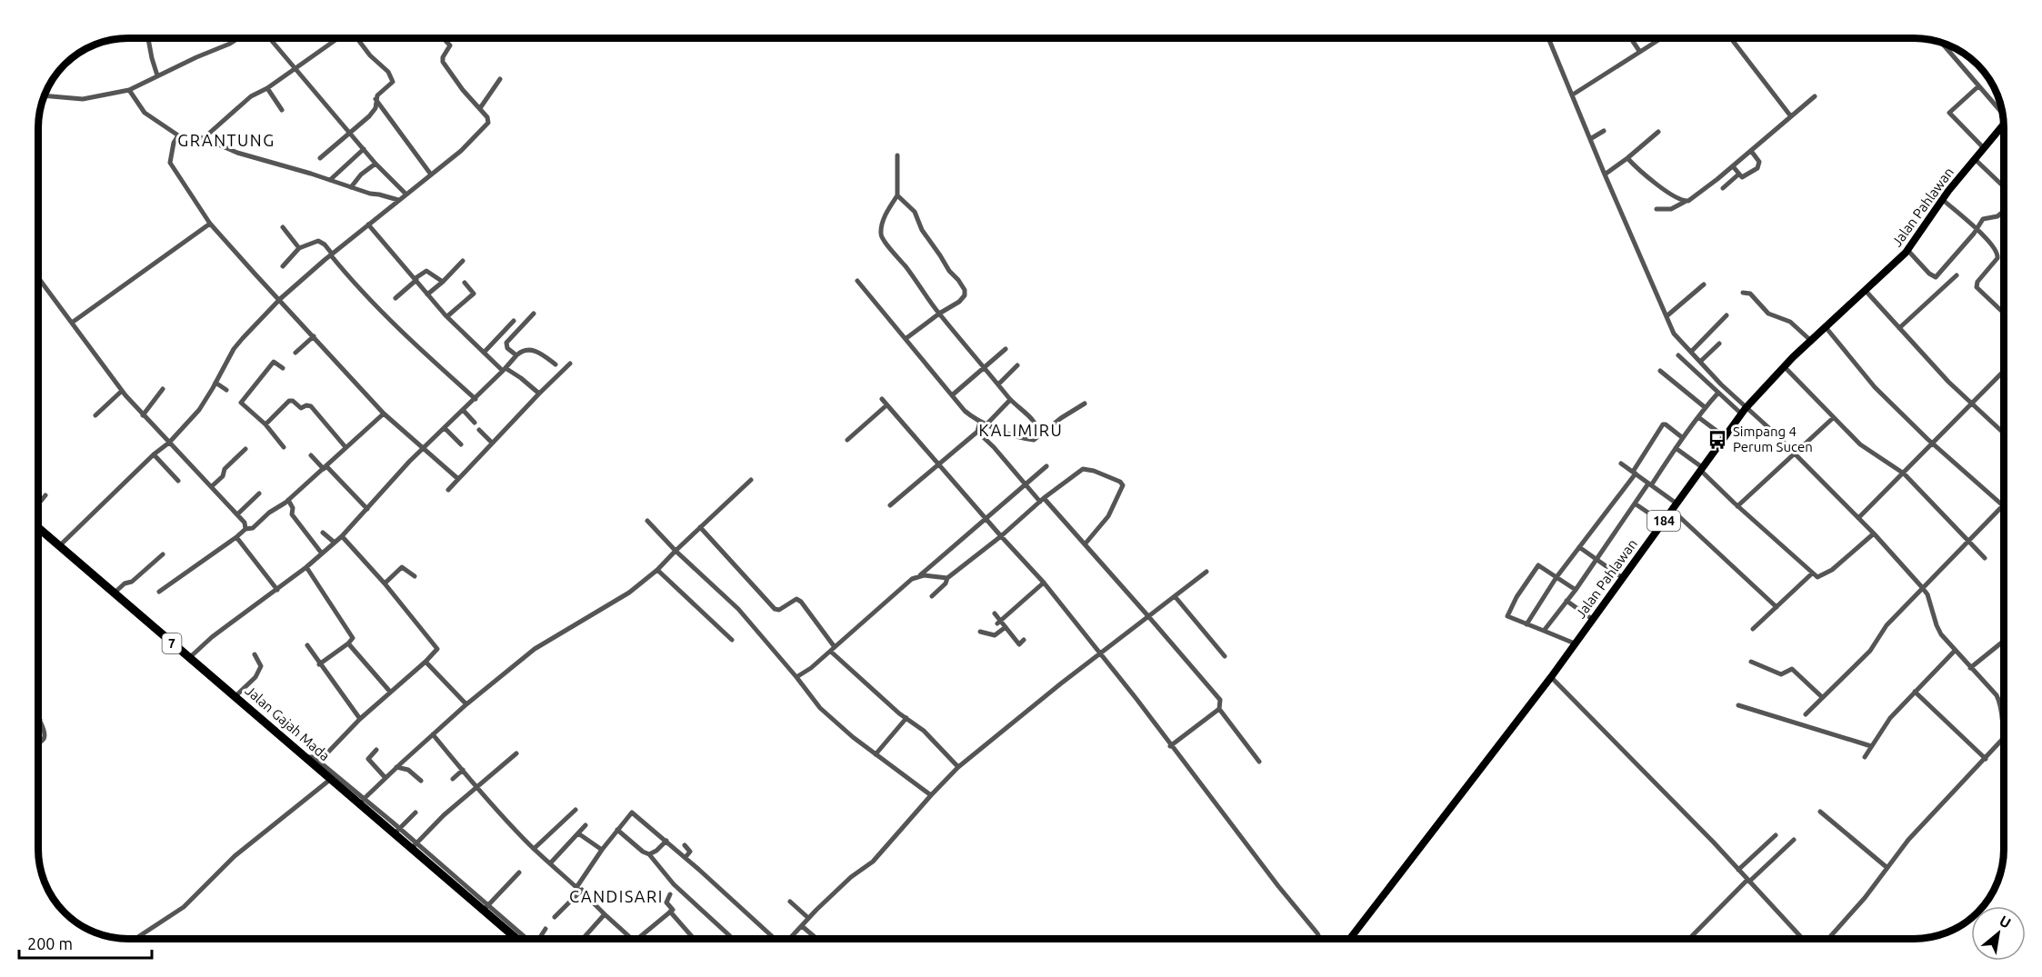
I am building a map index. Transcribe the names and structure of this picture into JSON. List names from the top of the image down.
{
  "streets": {
    "highway": ["7", "Jalan Gajah Mada"],
    "main road": ["Jalan Pahlawan", "184"]
  },
  "districts": ["GRANTUNG", "KALIMIRU", "CANDISARI"],
  "places": {
    "bus stop": ["Simpang 4 Perum Sucen"]
  },
  "scale_bar": "200 m",
  "north": "top right"
}
